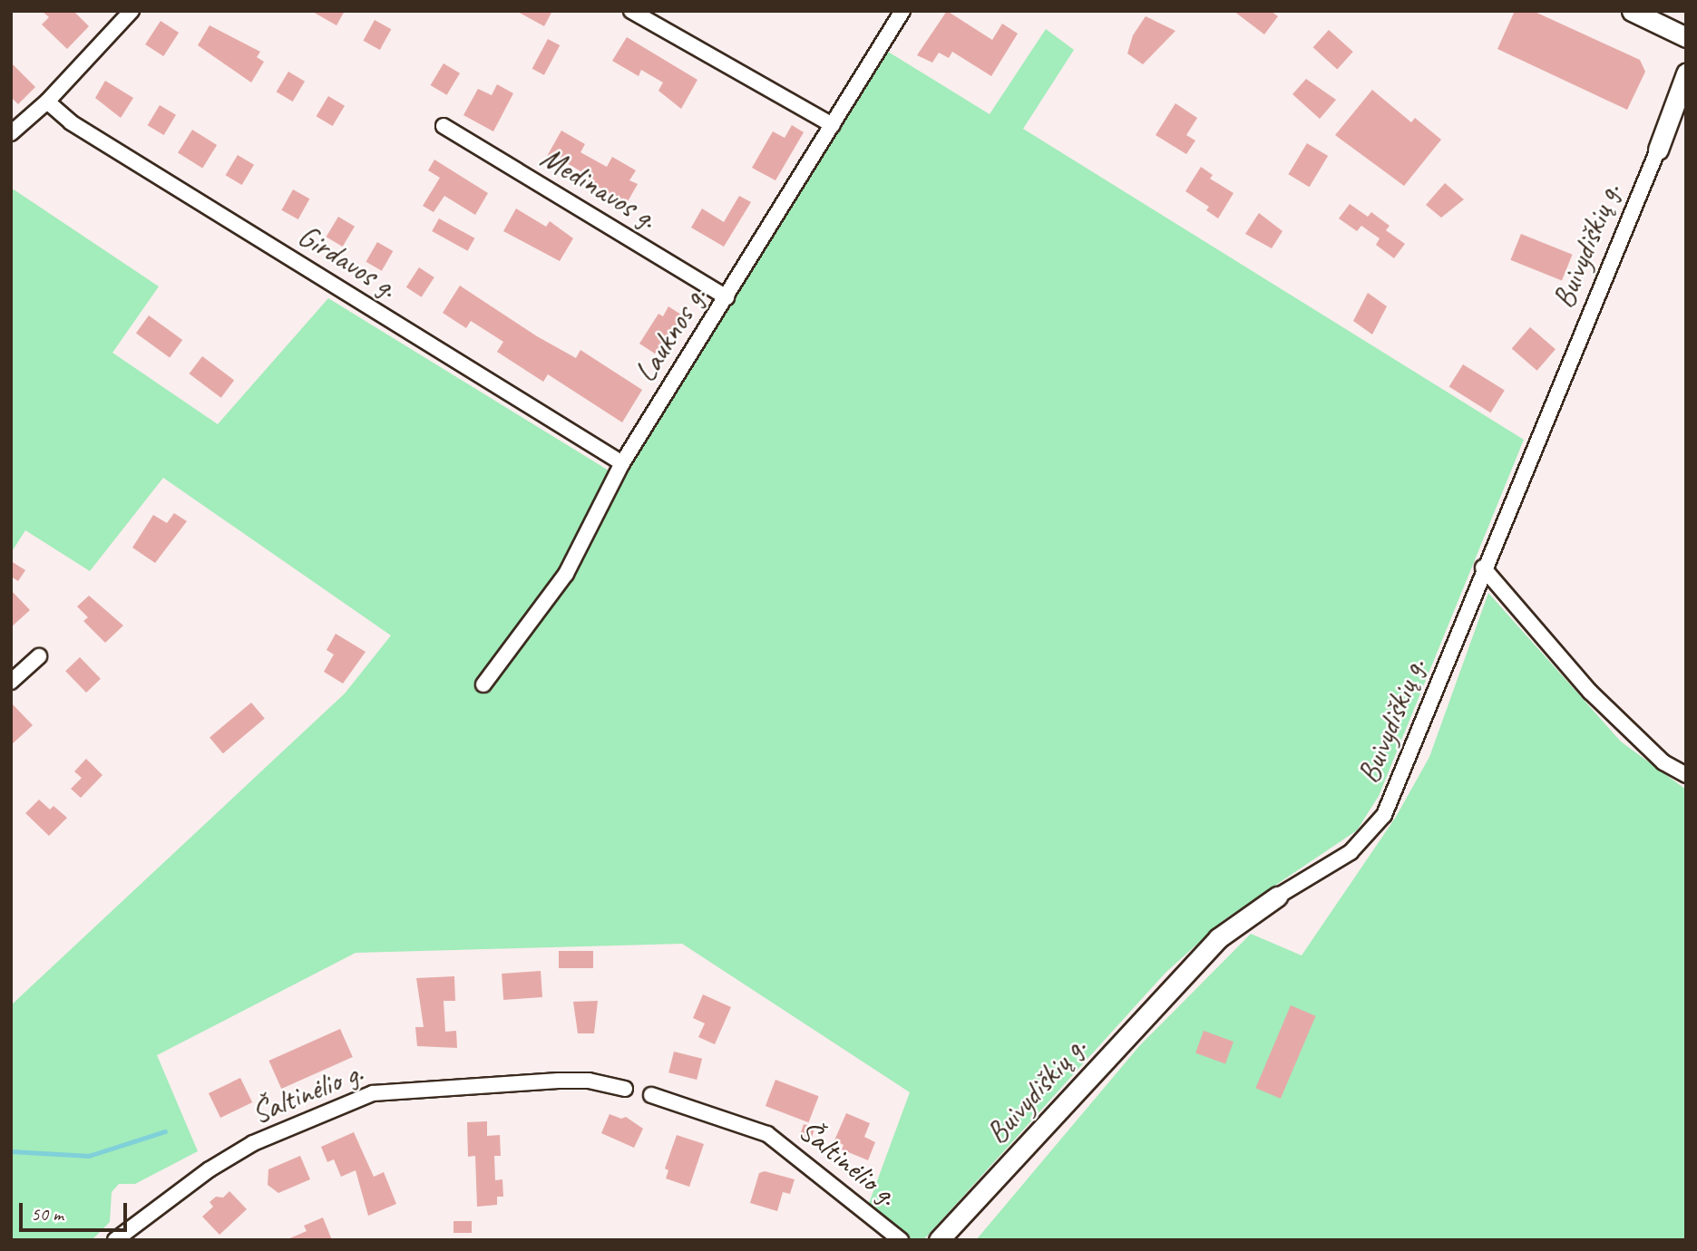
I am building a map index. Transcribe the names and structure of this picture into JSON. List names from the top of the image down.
{
  "streets": {
    "main road": ["Buivydiškių g."],
    "street": [
      "Medinavos g.",
      "Girdavos g.",
      "Lauknos g.",
      "Šaltinėlio g."
    ]
  },
  "crossings": [
    ["Medinavos g.", "Lauknos g."],
    ["Girdavos g.", "Lauknos g."]
  ],
  "scale_bar": "50 m"
}
